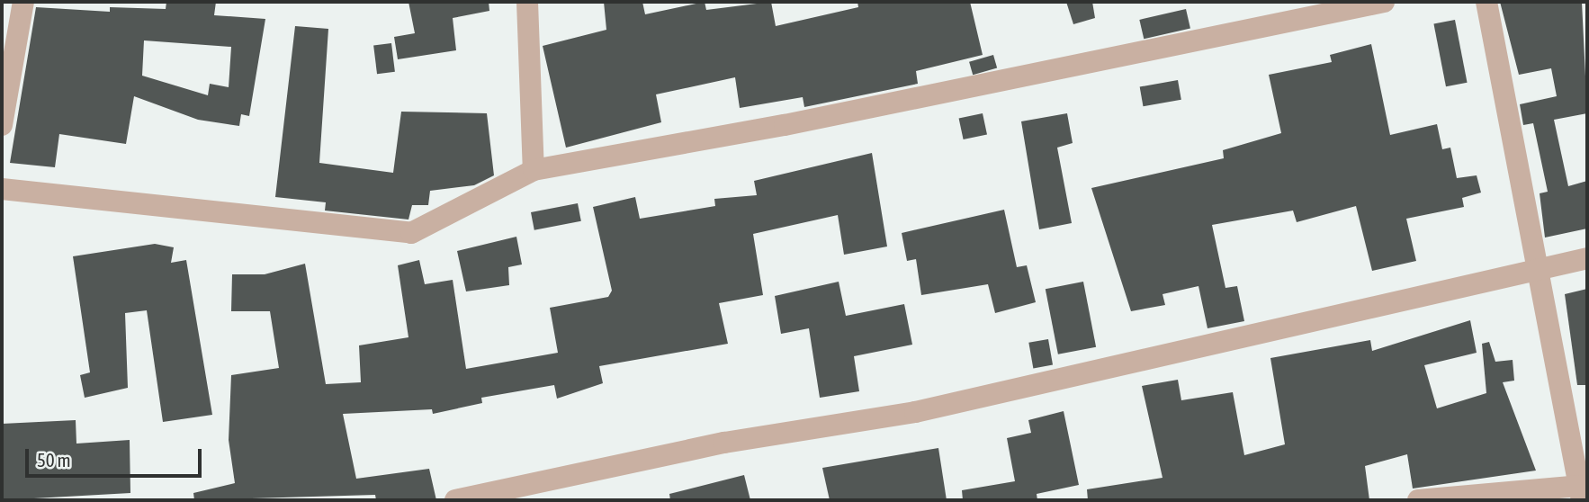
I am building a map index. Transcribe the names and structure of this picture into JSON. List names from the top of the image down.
{
  "scale_bar": "50 m"
}
